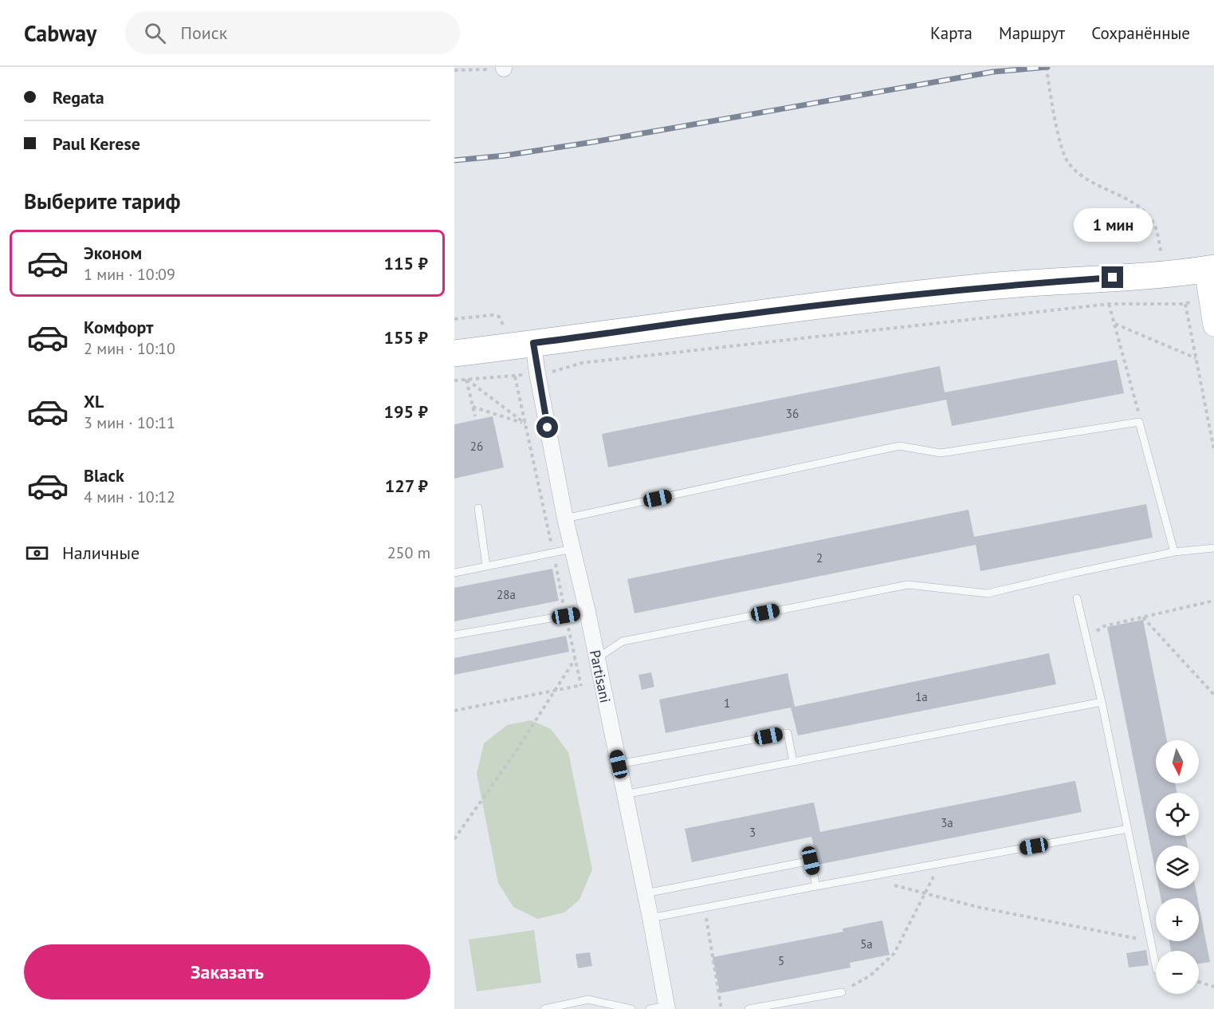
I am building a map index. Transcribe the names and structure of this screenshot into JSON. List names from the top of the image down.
{
  "streets": {
    "street": ["Partisani"]
  },
  "house_numbers": [
    "36",
    "26",
    "2",
    "28a",
    "1a",
    "1",
    "3a",
    "3",
    "5a",
    "5"
  ],
  "north": "bottom",
  "page": {
    "header": "Cabway",
    "search": "Поиск",
    "nav": ["Карта", "Маршрут", "Сохранённые"],
    "banner": ["Regata", "Paul Kerese"],
    "heading": "Выберите тариф",
    "bubble": "1 мин",
    "list": [
      {
        "name": "Эконом",
        "note": "1 мин · 10:09",
        "value": "115 ₽"
      },
      {
        "name": "Комфорт",
        "note": "2 мин · 10:10",
        "value": "155 ₽"
      },
      {
        "name": "XL",
        "note": "3 мин · 10:11",
        "value": "195 ₽"
      },
      {
        "name": "Black",
        "note": "4 мин · 10:12",
        "value": "127 ₽"
      }
    ],
    "pay": ["Наличные", "250 m"],
    "map_buttons": ["+", "−"],
    "buttons": "Заказать"
  }
}
